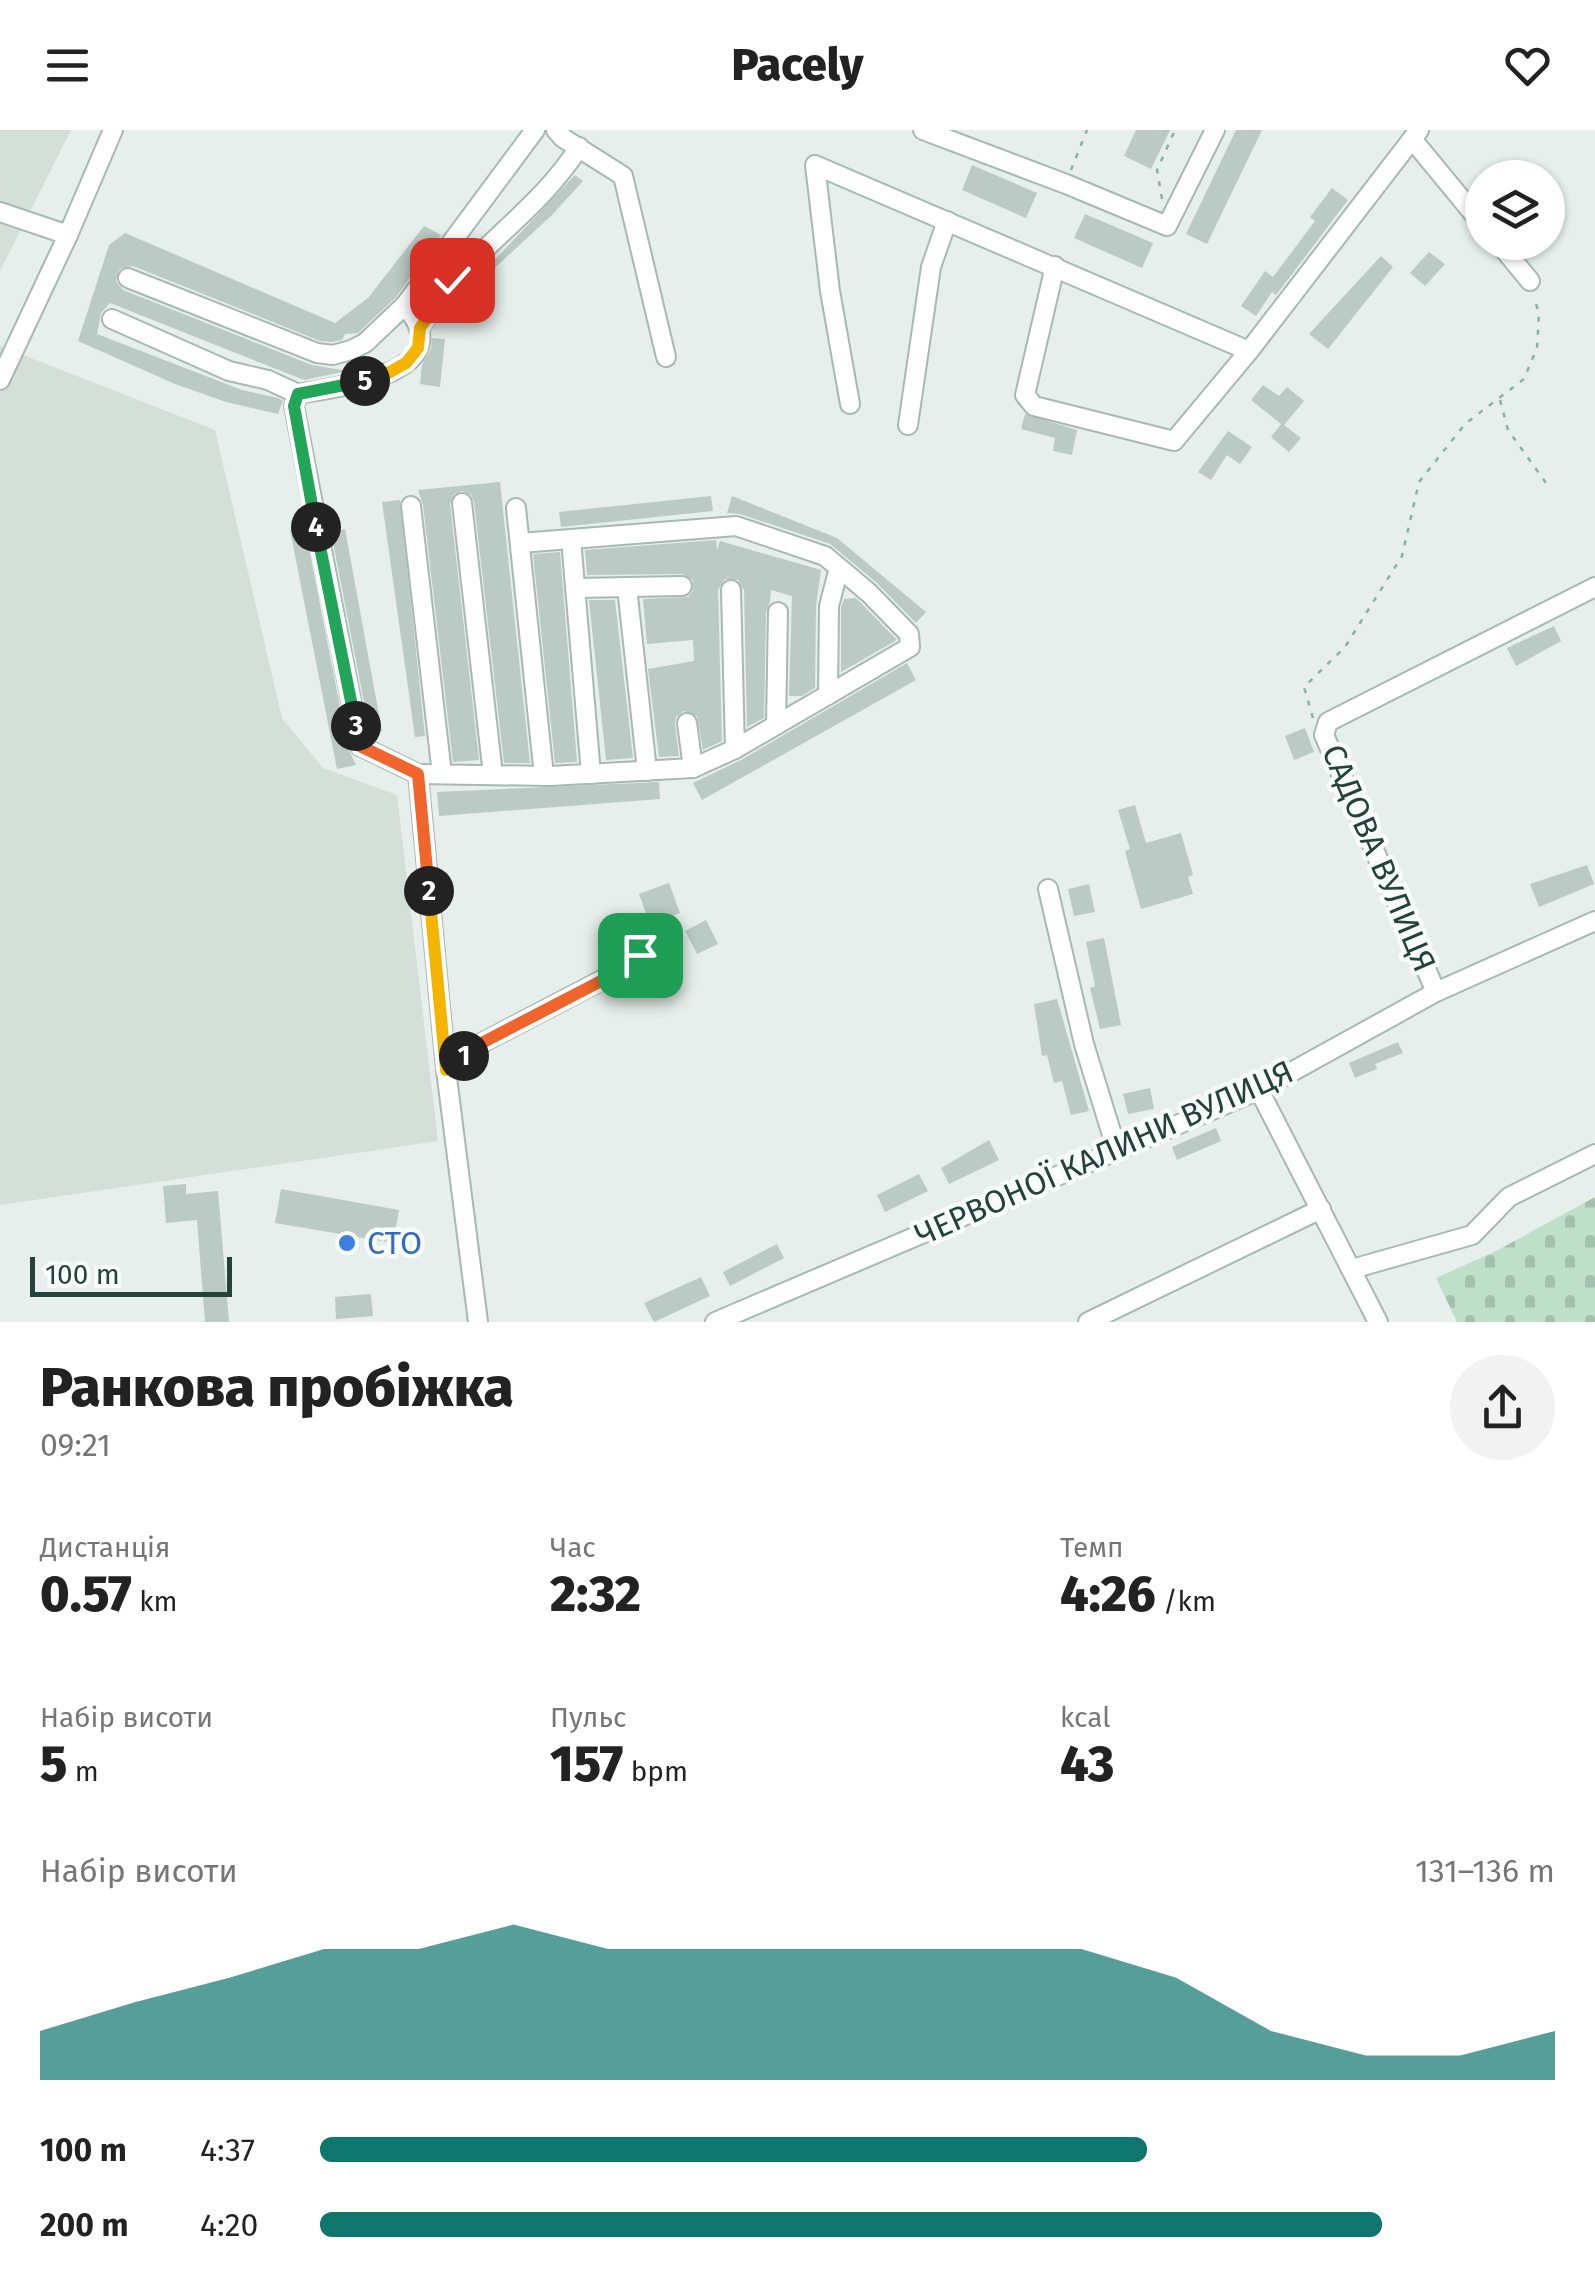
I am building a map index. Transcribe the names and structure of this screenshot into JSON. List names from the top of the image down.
{
  "streets": {
    "street": ["САДОВА ВУЛИЦЯ", "ЧЕРВОНОЇ КАЛИНИ ВУЛИЦЯ"]
  },
  "crossings": [
    ["САДОВА ВУЛИЦЯ", "ЧЕРВОНОЇ КАЛИНИ ВУЛИЦЯ"]
  ],
  "places": ["СТО"],
  "scale_bar": "100 m",
  "page": {
    "header": "Pacely",
    "pins": [
      "5",
      "4",
      "3",
      "2",
      "1"
    ],
    "scale": "100 m",
    "heading": ["Ранкова пробіжка", "09:21"],
    "stats": [
      ["Дистанція", "0.57 km"],
      ["Час", "2:32"],
      ["Темп", "4:26 /km"],
      ["Набір висоти", "5 m"],
      ["Пульс", "157 bpm"],
      ["kcal", "43"]
    ],
    "chart": ["Набір висоти", "131–136 m"],
    "list": [
      {
        "name": "100 m",
        "note": "4:37"
      },
      {
        "name": "200 m",
        "note": "4:20"
      }
    ]
  }
}
